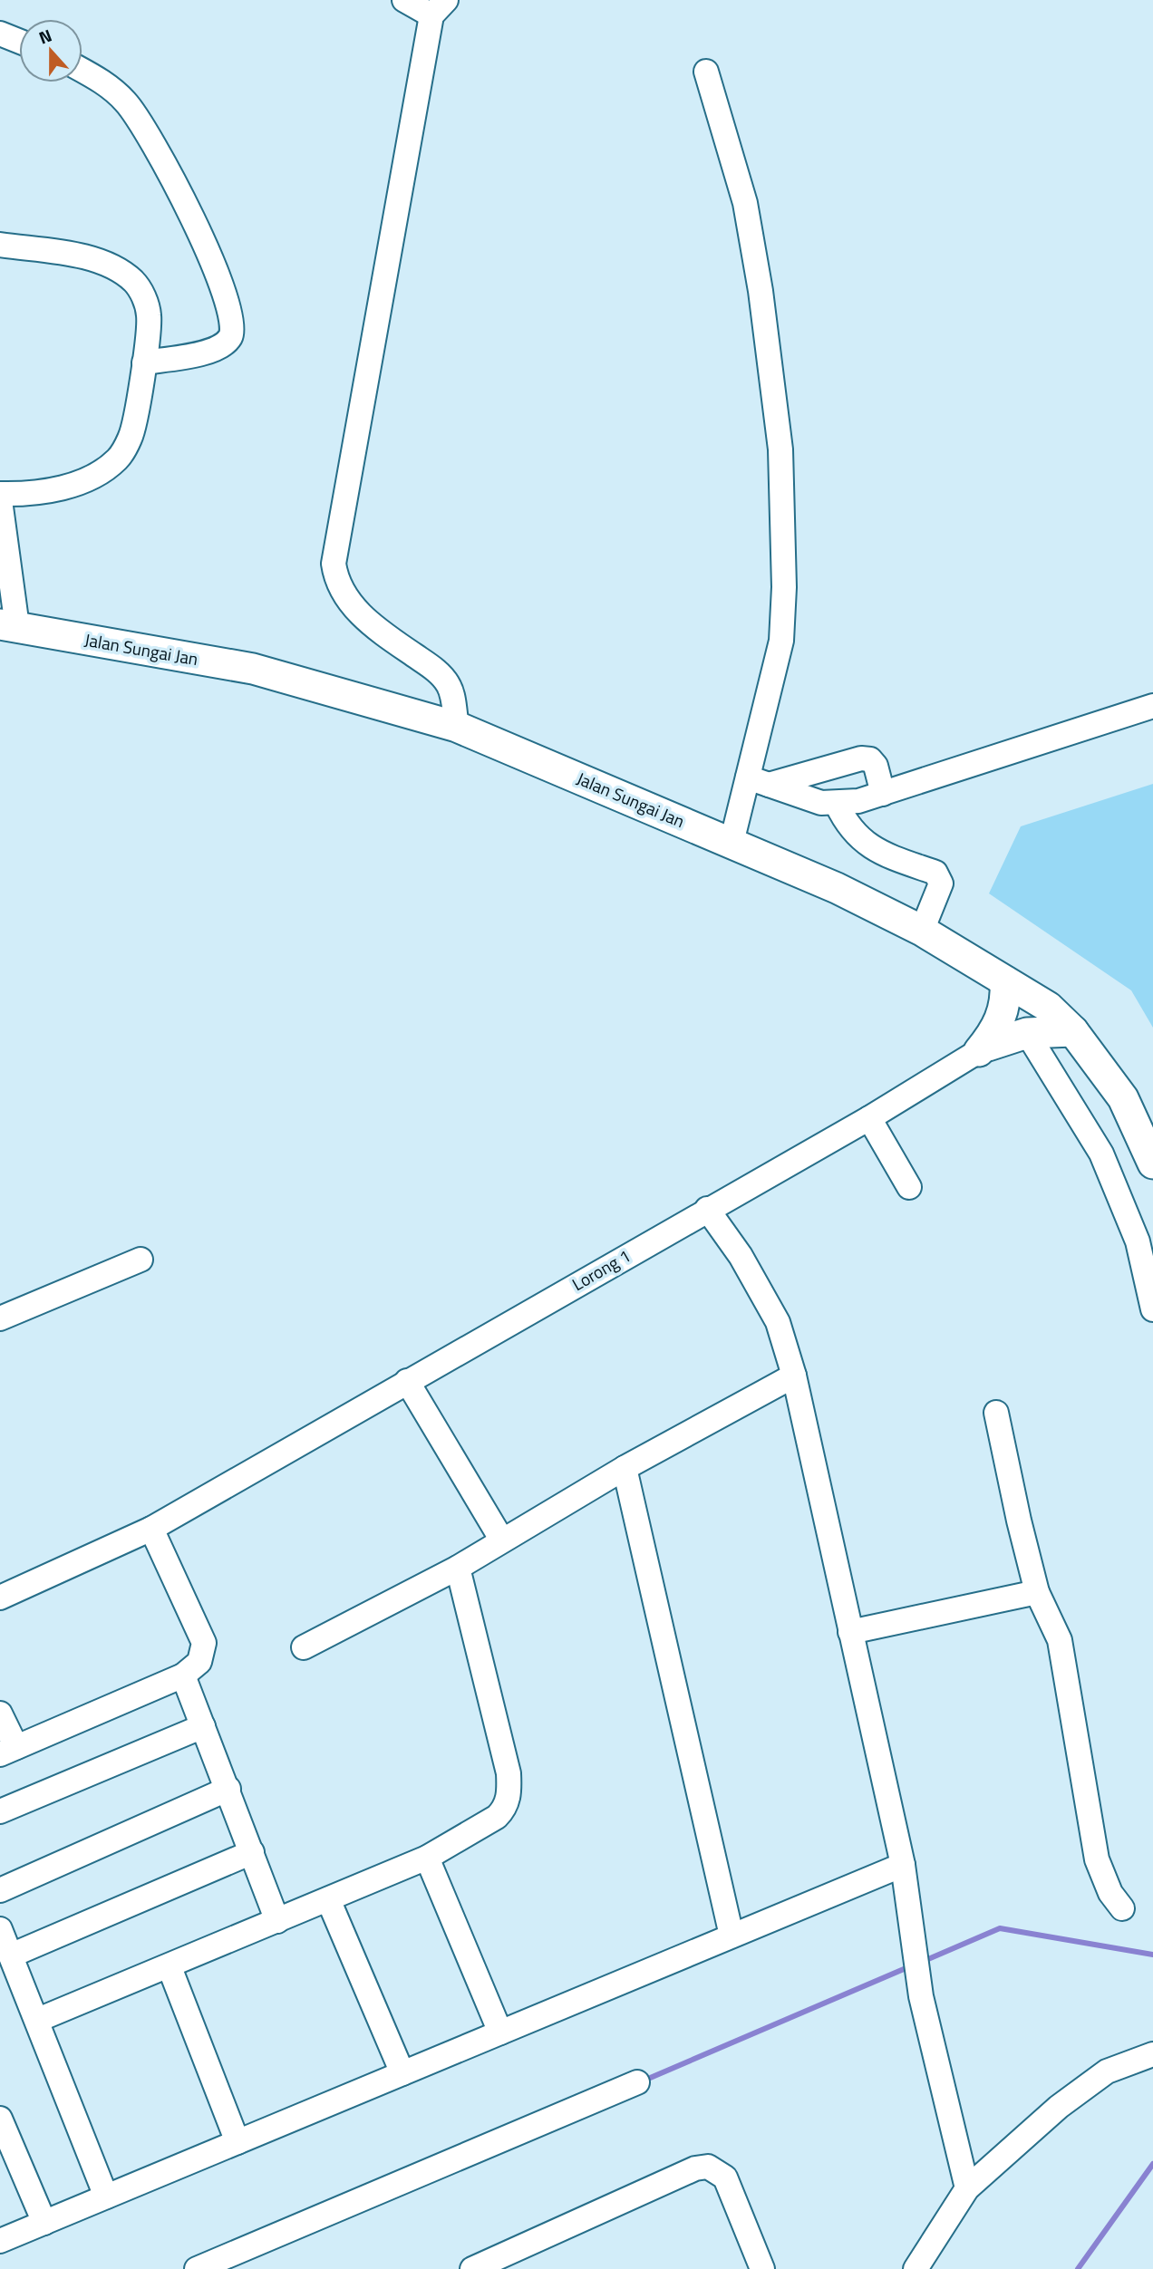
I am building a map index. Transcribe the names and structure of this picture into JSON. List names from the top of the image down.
{
  "streets": {
    "main road": ["Jalan Sungai Jan"],
    "street": ["Lorong 1"]
  },
  "crossings": [
    ["Jalan Sungai Jan", "Lorong 1"]
  ],
  "north": "top"
}
